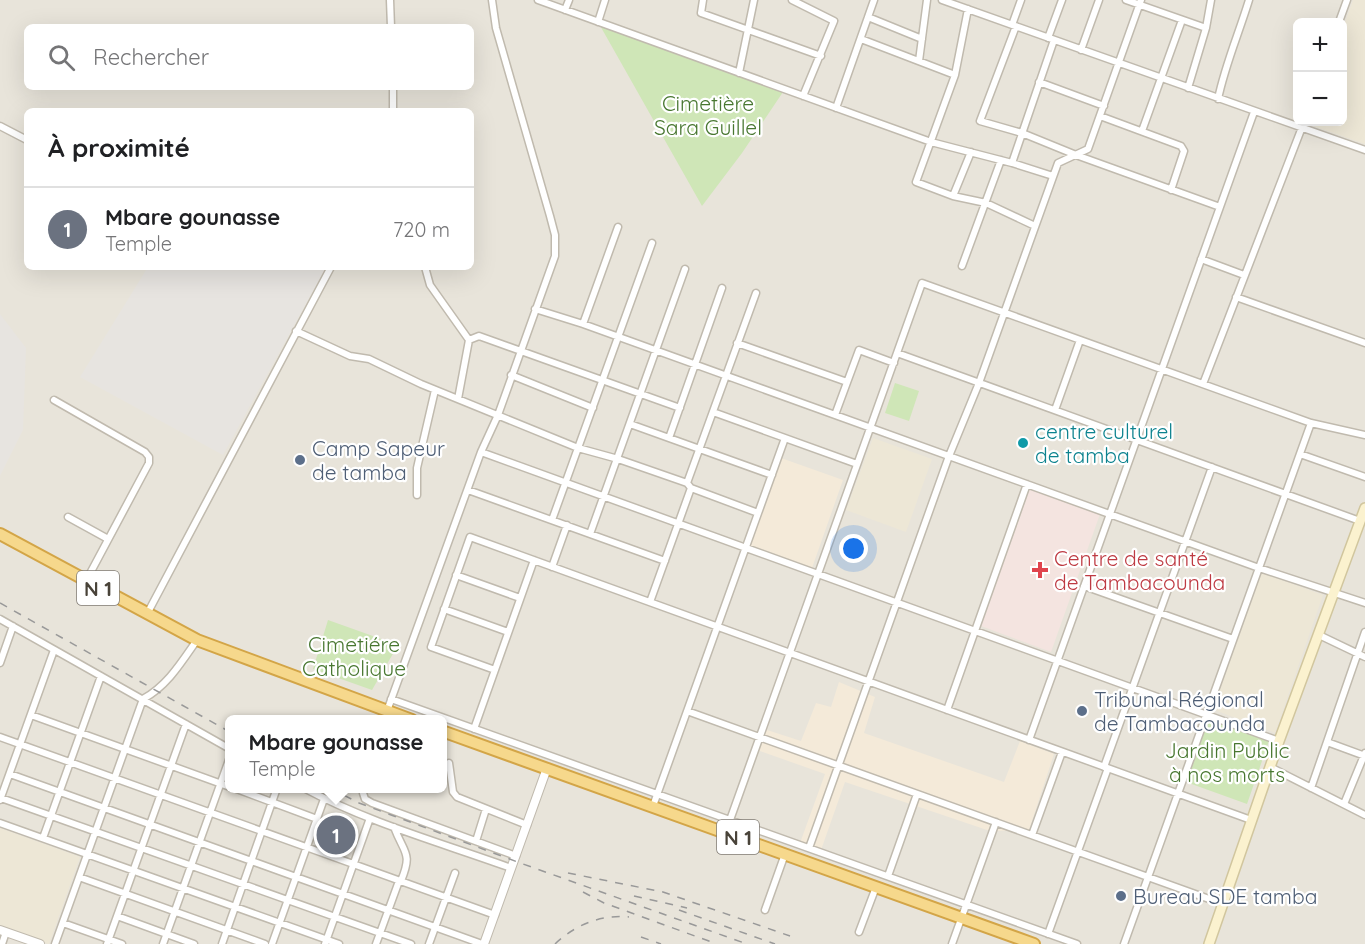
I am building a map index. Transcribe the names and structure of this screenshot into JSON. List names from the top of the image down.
{
  "streets": {
    "highway": ["N 1"]
  },
  "parks": ["Cimetière Sara Guillel", "Cimetiére Catholique", "Jardin Public à nos morts"],
  "places": {
    "other": [
      "centre culturel de tamba",
      "Camp Sapeur de tamba",
      "Tribunal Régional de Tambacounda",
      "Bureau SDE tamba"
    ],
    "health": ["Centre de santé de Tambacounda"]
  },
  "page": {
    "map_buttons": ["+", "−"],
    "search": "Rechercher",
    "heading": "À proximité",
    "list": [
      {
        "mark": "1",
        "name": "Mbare gounasse",
        "note": "Temple",
        "value": "720 m"
      }
    ],
    "popup": ["Mbare gounasse", "Temple"],
    "pins": "1"
  }
}
